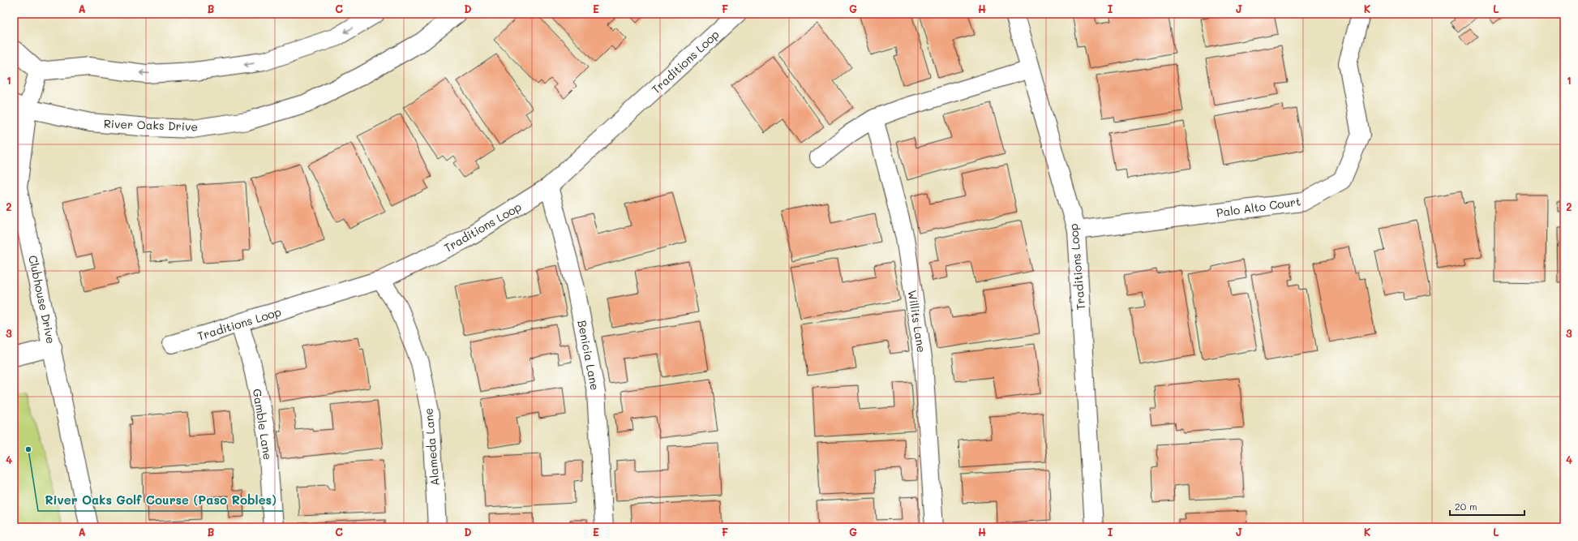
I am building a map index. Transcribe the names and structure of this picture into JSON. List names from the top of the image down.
{
  "streets": {
    "street": [
      "Traditions Loop",
      "River Oaks Drive",
      "Palo Alto Court",
      "Clubhouse Drive",
      "Willits Lane",
      "Benicia Lane",
      "Gamble Lane",
      "Alameda Lane"
    ]
  },
  "crossings": [
    ["Traditions Loop", "Palo Alto Court"],
    ["Traditions Loop", "Benicia Lane"],
    ["Traditions Loop", "Gamble Lane"],
    ["Traditions Loop", "Alameda Lane"],
    ["River Oaks Drive", "Clubhouse Drive"]
  ],
  "places": ["River Oaks Golf Course (Paso Robles)"],
  "scale_bar": "20 m",
  "grid": {
    "columns": [
      "A",
      "B",
      "C",
      "D",
      "E",
      "F",
      "G",
      "H",
      "I",
      "J",
      "K",
      "L"
    ],
    "rows": [
      "1",
      "2",
      "3",
      "4"
    ]
  }
}
